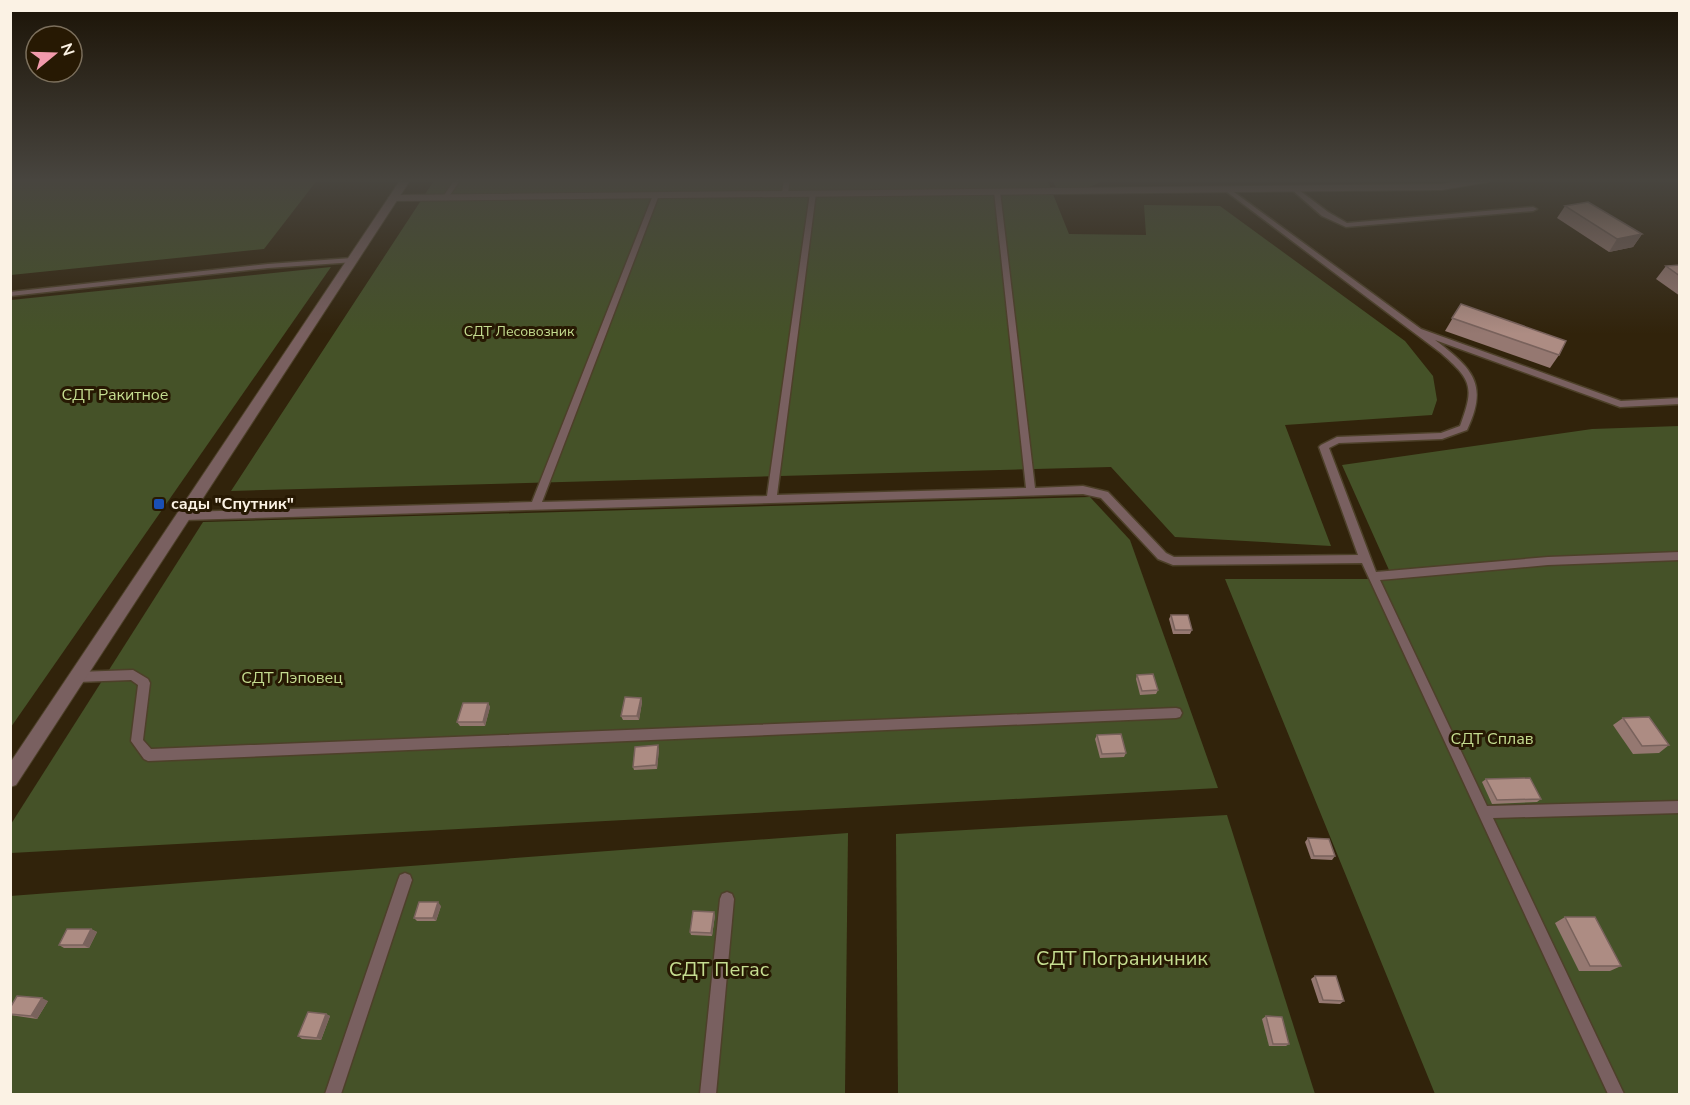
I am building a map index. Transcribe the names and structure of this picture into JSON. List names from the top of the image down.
{
  "parks": [
    "СДТ Лесовозник",
    "СДТ Ракитное",
    "СДТ Лэповец",
    "СДТ Сплав",
    "СДТ Пограничник",
    "СДТ Пегас"
  ],
  "places": {
    "transit": ["сады \"Спутник\""]
  },
  "north": "right"
}
